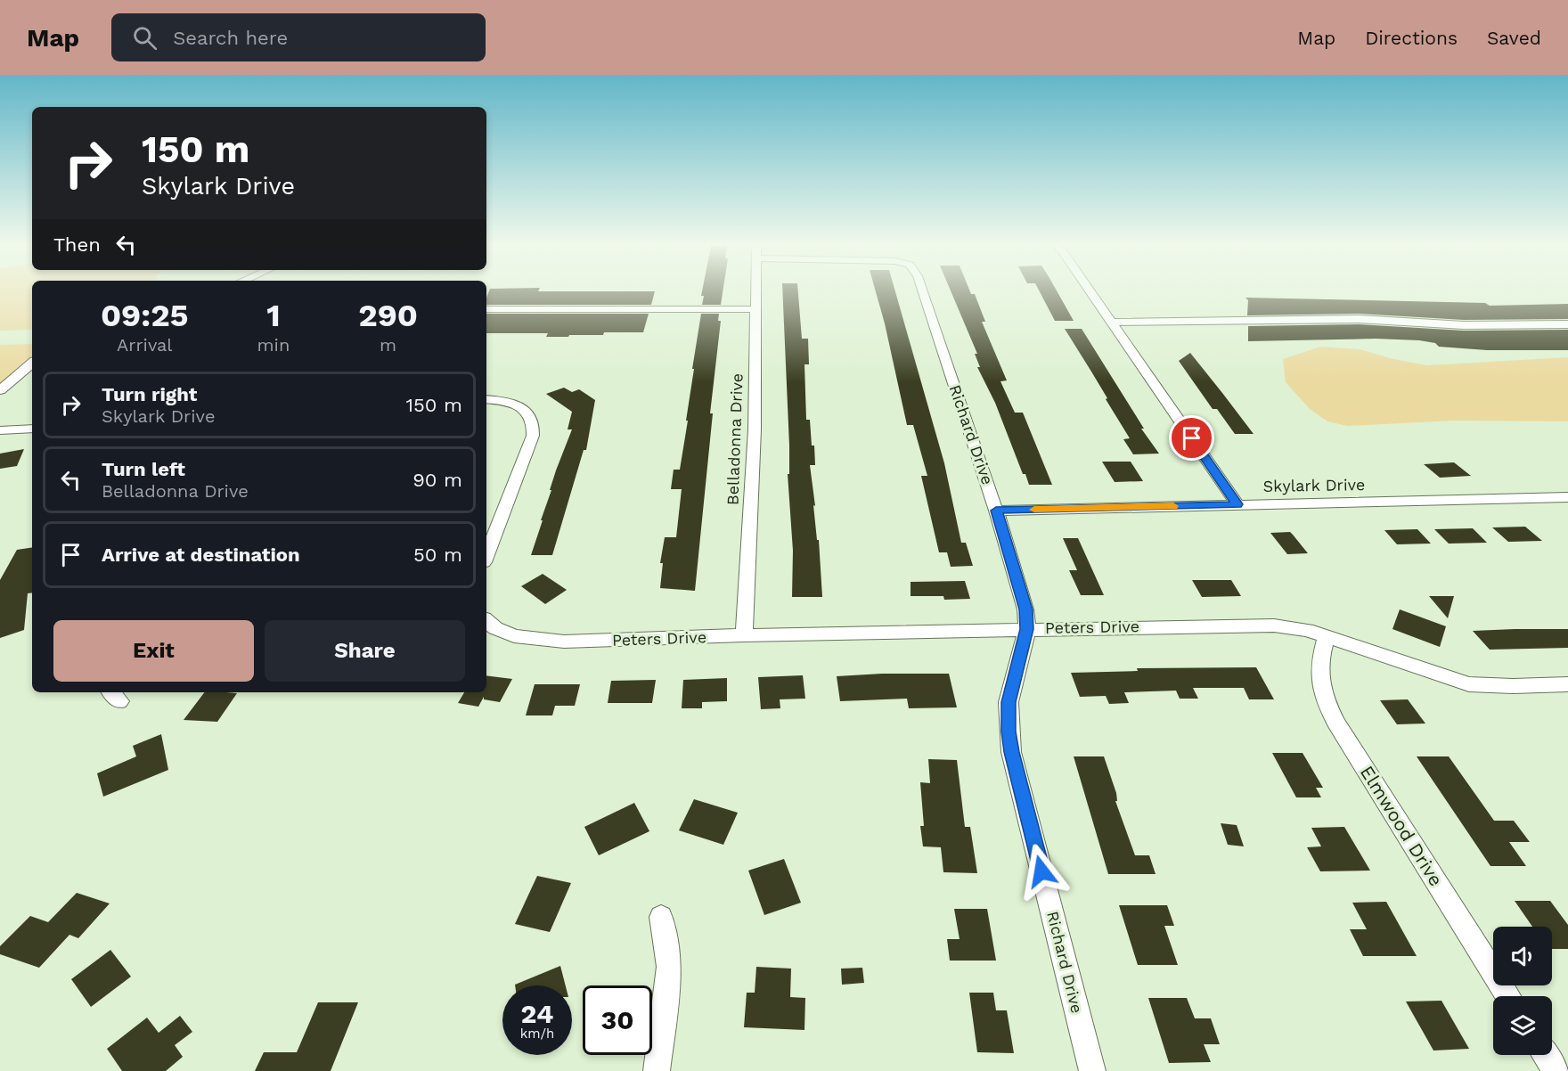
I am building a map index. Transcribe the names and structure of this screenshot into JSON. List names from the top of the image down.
{
  "streets": {
    "street": [
      "Richard Drive",
      "Belladonna Drive",
      "Skylark Drive",
      "Peters Drive",
      "Elmwood Drive"
    ]
  },
  "crossings": [
    ["Richard Drive", "Skylark Drive"],
    ["Richard Drive", "Peters Drive"],
    ["Belladonna Drive", "Peters Drive"],
    ["Peters Drive", "Elmwood Drive"]
  ],
  "page": {
    "header": "Map",
    "search": "Search here",
    "nav": ["Map", "Directions", "Saved"],
    "turn": ["150 m", "Skylark Drive"],
    "then": "Then",
    "eta": [
      "09:25",
      "Arrival",
      "1",
      "min",
      "290",
      "m"
    ],
    "list": [
      {
        "name": "Turn right",
        "note": "Skylark Drive",
        "value": "150 m"
      },
      {
        "name": "Turn left",
        "note": "Belladonna Drive",
        "value": "90 m"
      },
      {
        "name": "Arrive at destination",
        "value": "50 m"
      }
    ],
    "buttons": ["Exit", "Share"],
    "speed": "24 km/h",
    "limit": "30"
  }
}
